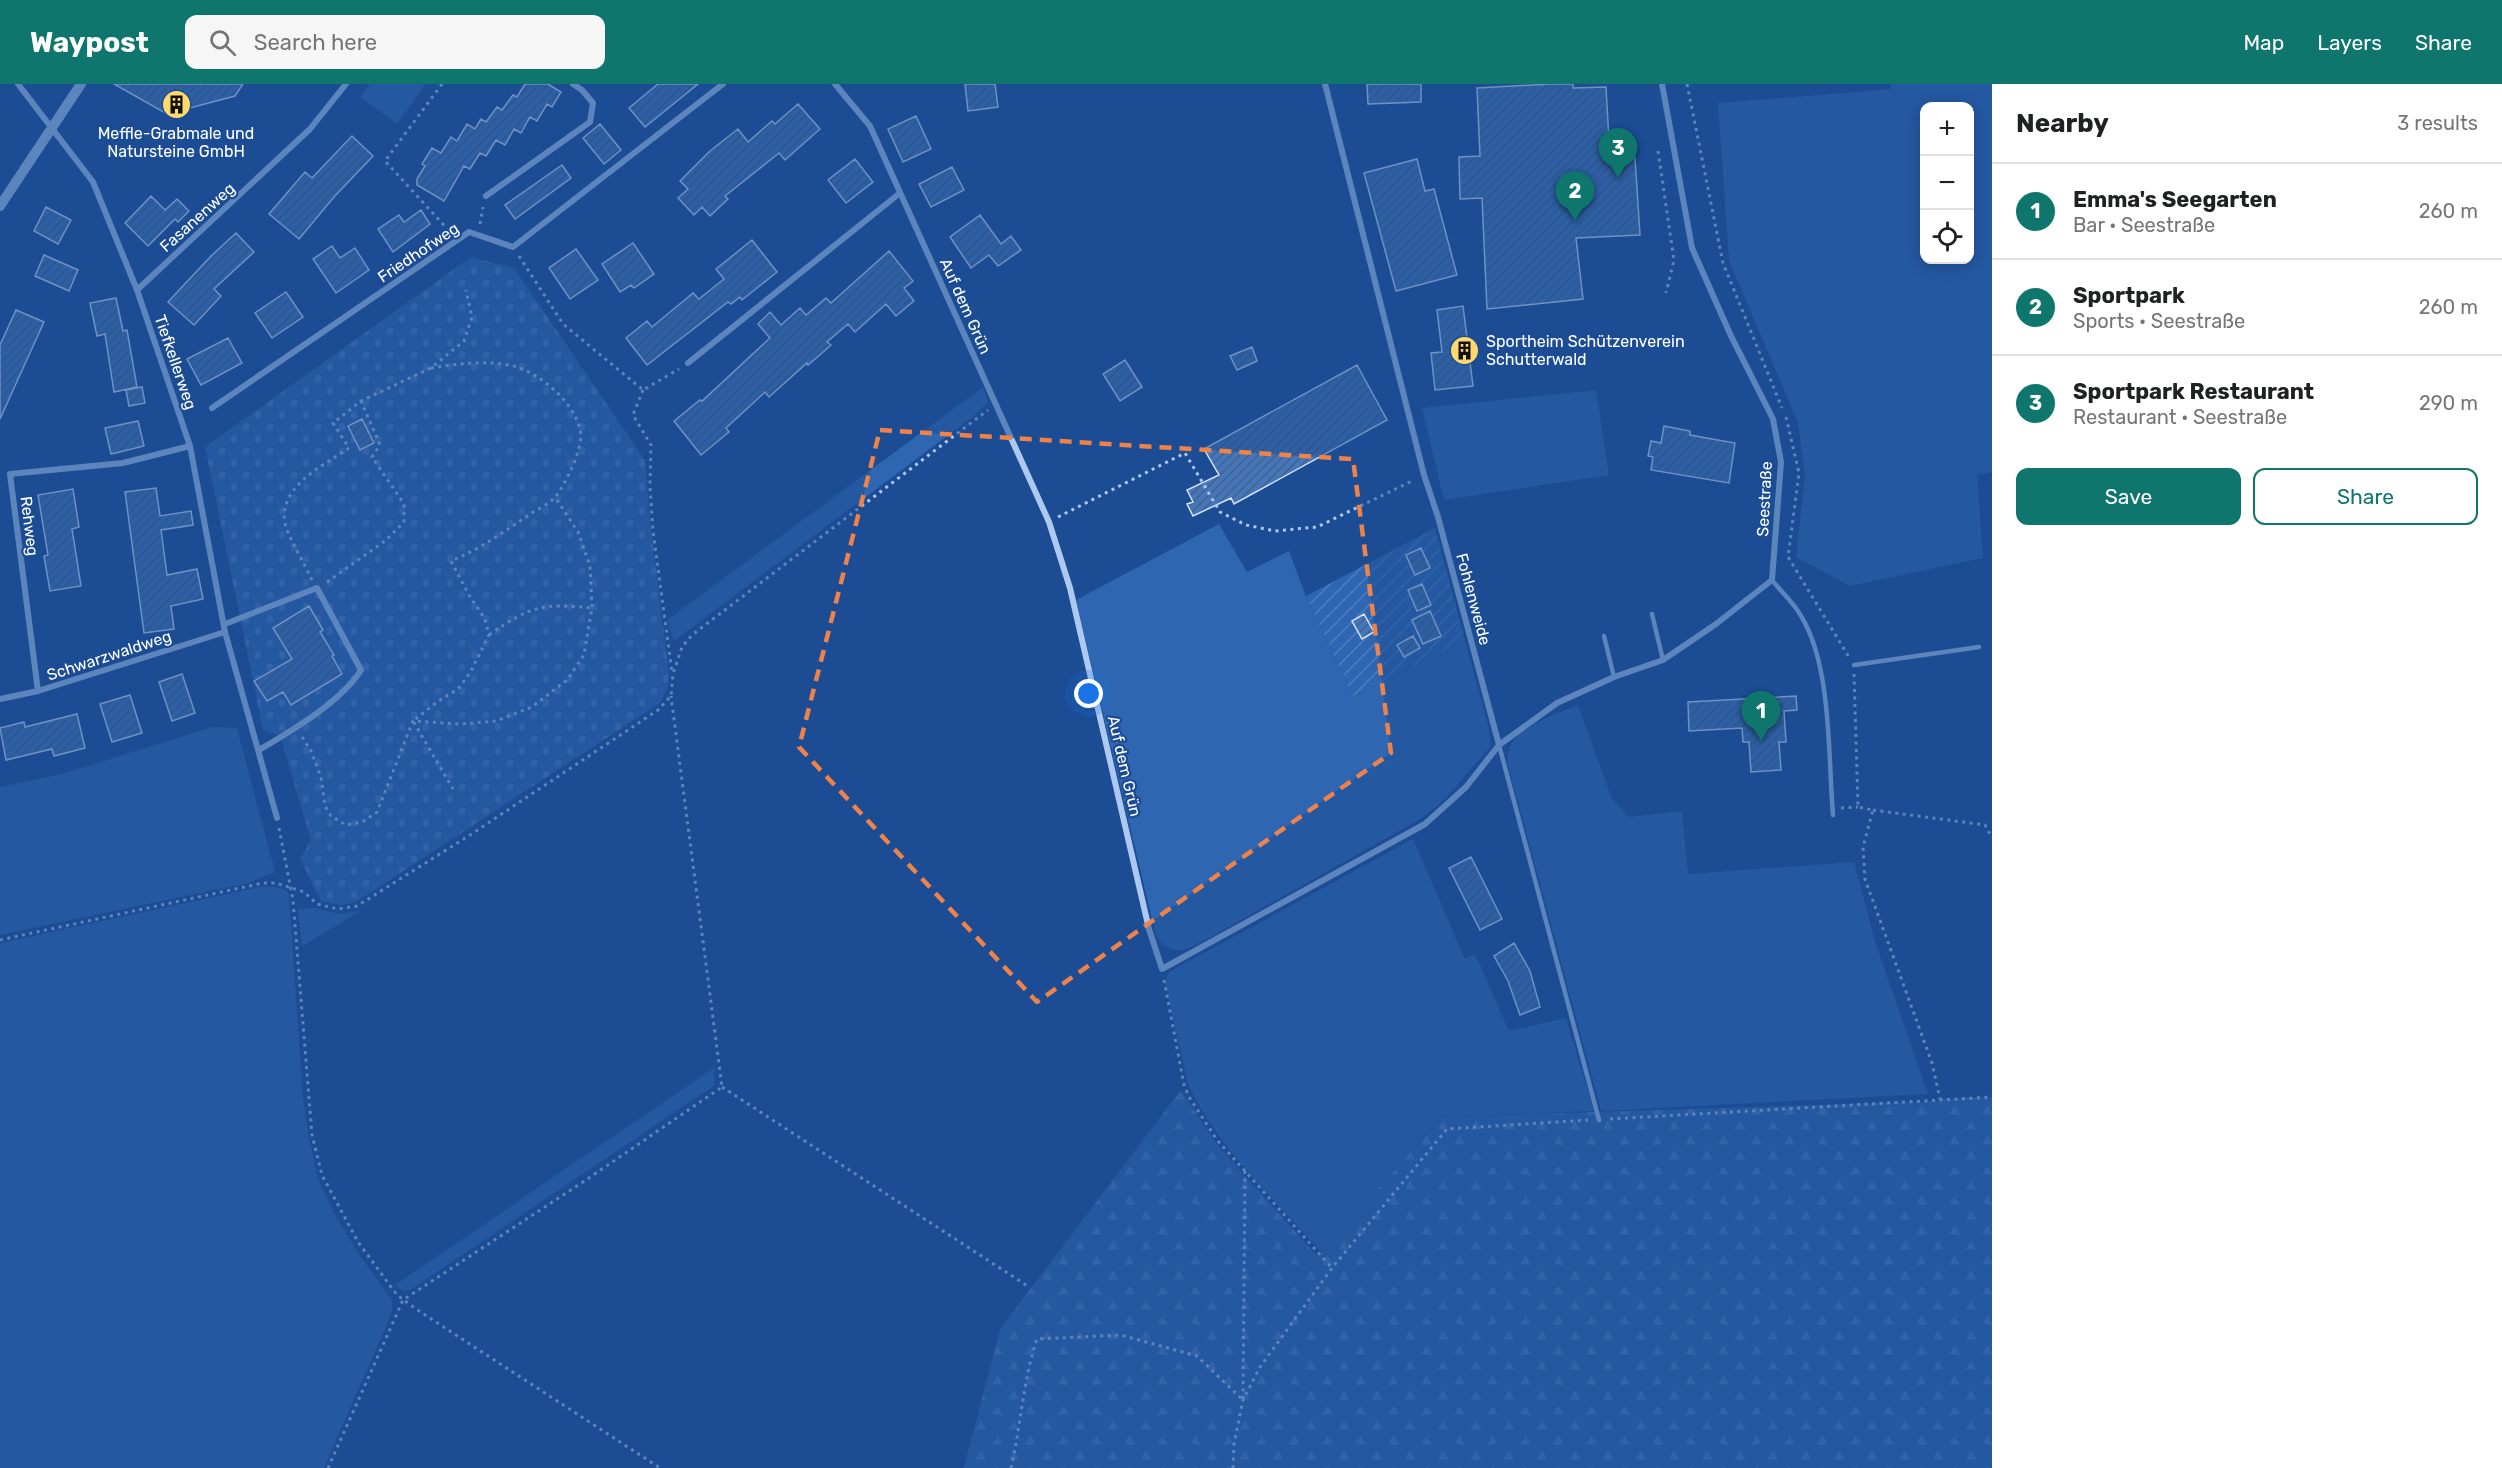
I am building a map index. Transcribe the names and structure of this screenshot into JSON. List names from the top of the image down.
{
  "streets": {
    "street": [
      "Fasanenweg",
      "Friedhofweg",
      "Auf dem Grün",
      "Tiefkellerweg",
      "Seestraße",
      "Rehweg",
      "Fohlenweide",
      "Schwarzwaldweg"
    ]
  },
  "crossings": [
    ["Fasanenweg", "Tiefkellerweg"],
    ["Tiefkellerweg", "Rehweg"],
    ["Tiefkellerweg", "Schwarzwaldweg"],
    ["Rehweg", "Schwarzwaldweg"]
  ],
  "places": {
    "building": ["Meffle-Grabmale und Natursteine GmbH", "Sportheim Schützenverein Schutterwald"]
  },
  "page": {
    "header": "Waypost",
    "search": "Search here",
    "nav": ["Map", "Layers", "Share"],
    "heading": ["Nearby", "3 results"],
    "map_buttons": ["+", "−"],
    "pins": ["3", "2", "1"],
    "list": [
      {
        "mark": "1",
        "name": "Emma's Seegarten",
        "note": "Bar · Seestraße",
        "value": "260 m"
      },
      {
        "mark": "2",
        "name": "Sportpark",
        "note": "Sports · Seestraße",
        "value": "260 m"
      },
      {
        "mark": "3",
        "name": "Sportpark Restaurant",
        "note": "Restaurant · Seestraße",
        "value": "290 m"
      }
    ],
    "buttons": ["Save", "Share"]
  }
}
